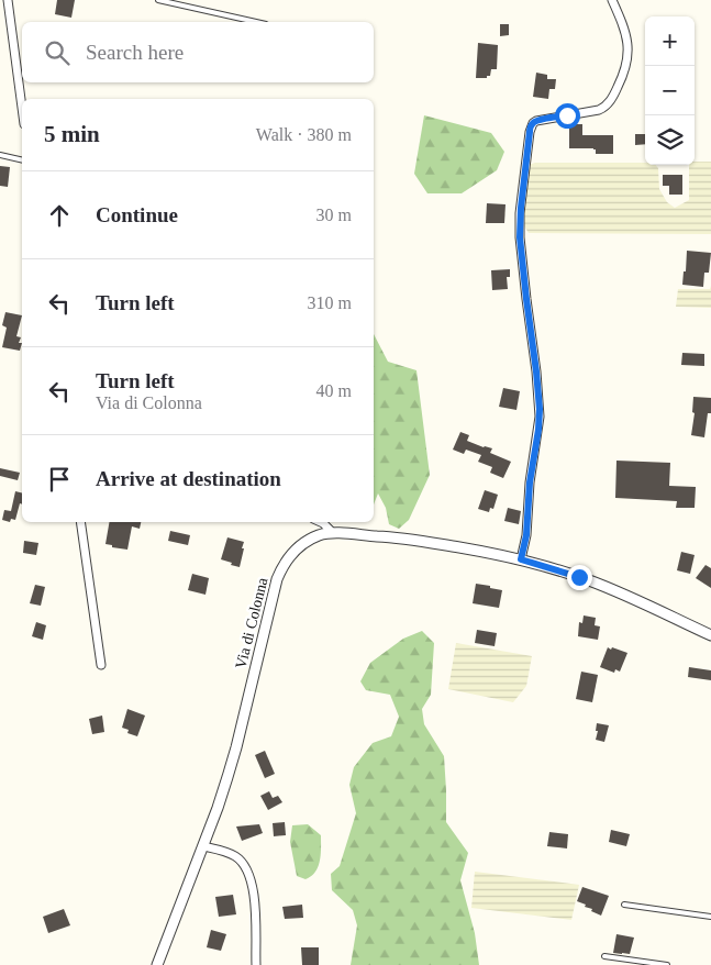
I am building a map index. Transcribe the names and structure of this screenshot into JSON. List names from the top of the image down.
{
  "streets": {
    "street": ["Via di Colonna"]
  },
  "page": {
    "map_buttons": ["+", "−"],
    "search": "Search here",
    "heading": ["5 min", "Walk · 380 m"],
    "list": [
      ["Continue", "30 m"],
      ["Turn left", "310 m"],
      ["Turn left", "Via di Colonna", "40 m"],
      "Arrive at destination"
    ]
  }
}
